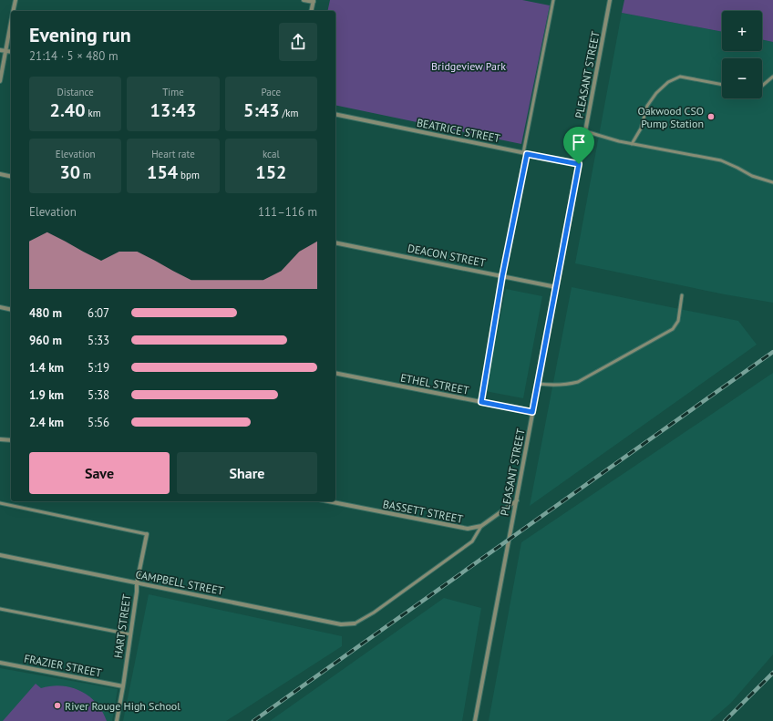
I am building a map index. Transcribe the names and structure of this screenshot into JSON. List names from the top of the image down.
{
  "streets": {
    "street": [
      "PLEASANT STREET",
      "BEATRICE STREET",
      "DEACON STREET",
      "ETHEL STREET",
      "BASSETT STREET",
      "CAMPBELL STREET",
      "HART STREET",
      "FRAZIER STREET"
    ]
  },
  "crossings": [
    ["PLEASANT STREET", "BEATRICE STREET"],
    ["PLEASANT STREET", "DEACON STREET"],
    ["PLEASANT STREET", "ETHEL STREET"],
    ["PLEASANT STREET", "BASSETT STREET"],
    ["CAMPBELL STREET", "HART STREET"],
    ["HART STREET", "FRAZIER STREET"]
  ],
  "parks": ["Bridgeview Park"],
  "places": ["Oakwood CSO Pump Station", "River Rouge High School"],
  "page": {
    "map_buttons": ["+", "−"],
    "heading": ["Evening run", "21:14 · 5 × 480 m"],
    "stats": [
      ["Distance", "2.40 km"],
      ["Time", "13:43"],
      ["Pace", "5:43 /km"],
      ["Elevation", "30 m"],
      ["Heart rate", "154 bpm"],
      ["kcal", "152"]
    ],
    "chart": ["Elevation", "111–116 m"],
    "list": [
      {
        "name": "480 m",
        "note": "6:07"
      },
      {
        "name": "960 m",
        "note": "5:33"
      },
      {
        "name": "1.4 km",
        "note": "5:19"
      },
      {
        "name": "1.9 km",
        "note": "5:38"
      },
      {
        "name": "2.4 km",
        "note": "5:56"
      }
    ],
    "buttons": ["Save", "Share"]
  }
}
